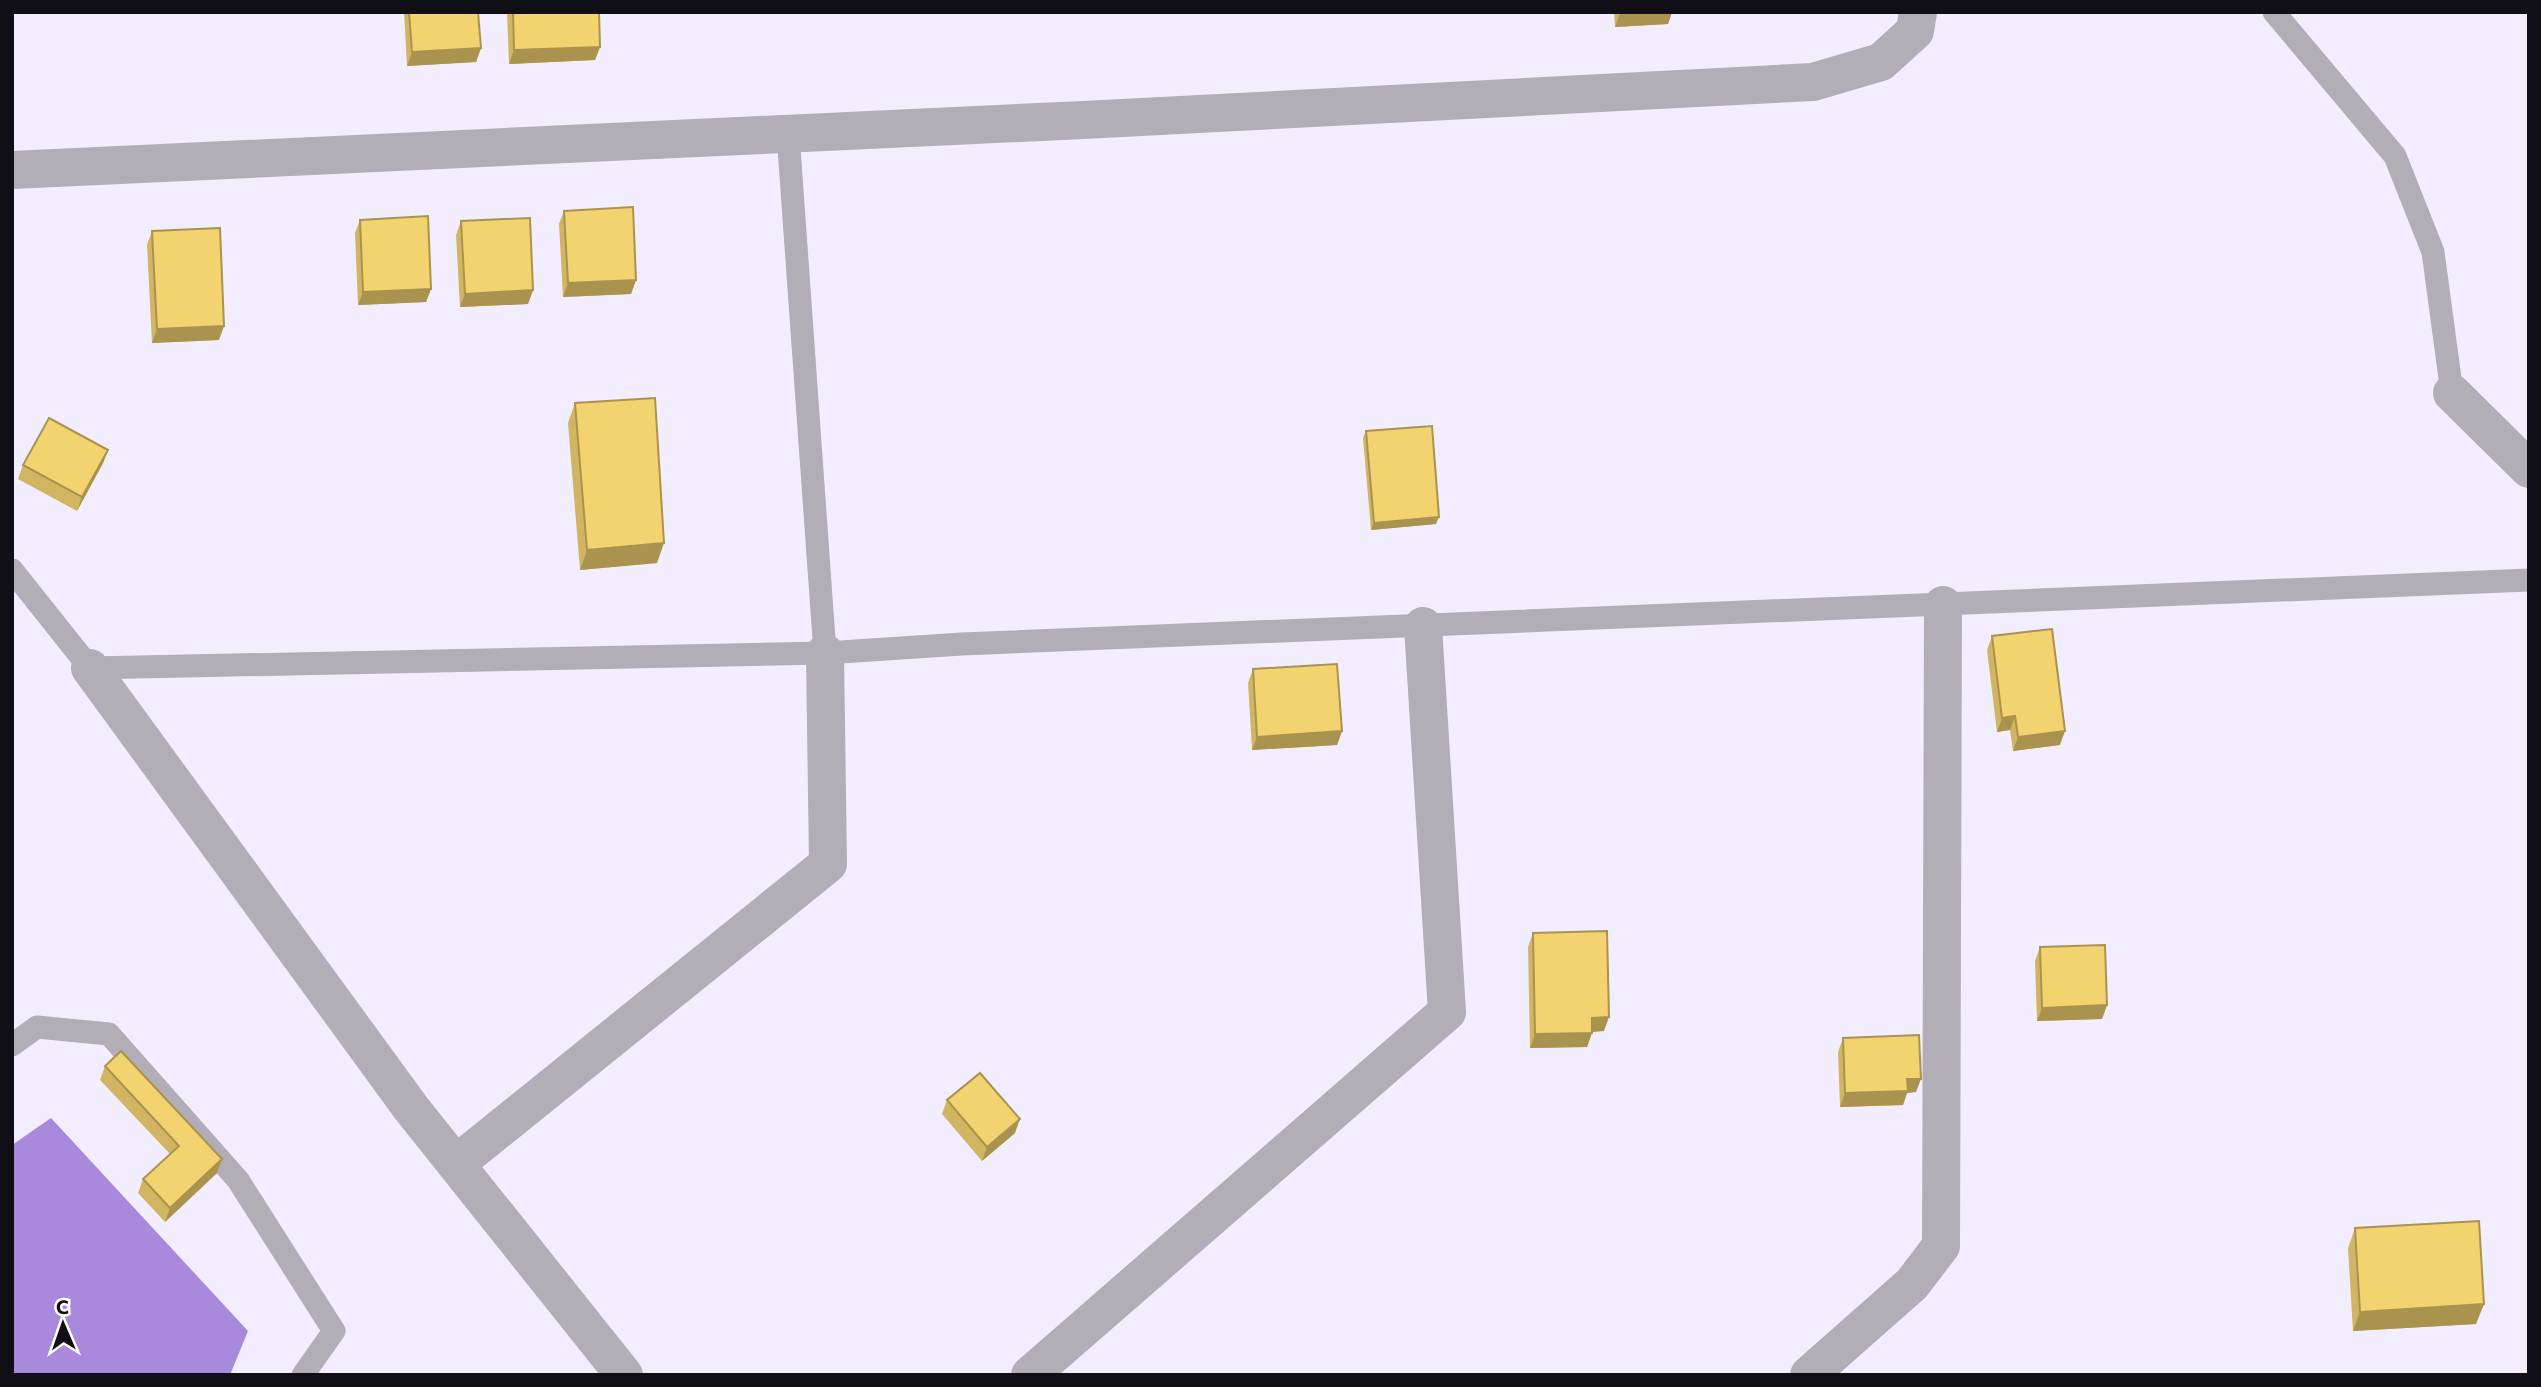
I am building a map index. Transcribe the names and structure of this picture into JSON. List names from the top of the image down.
{
  "north": "top"
}
